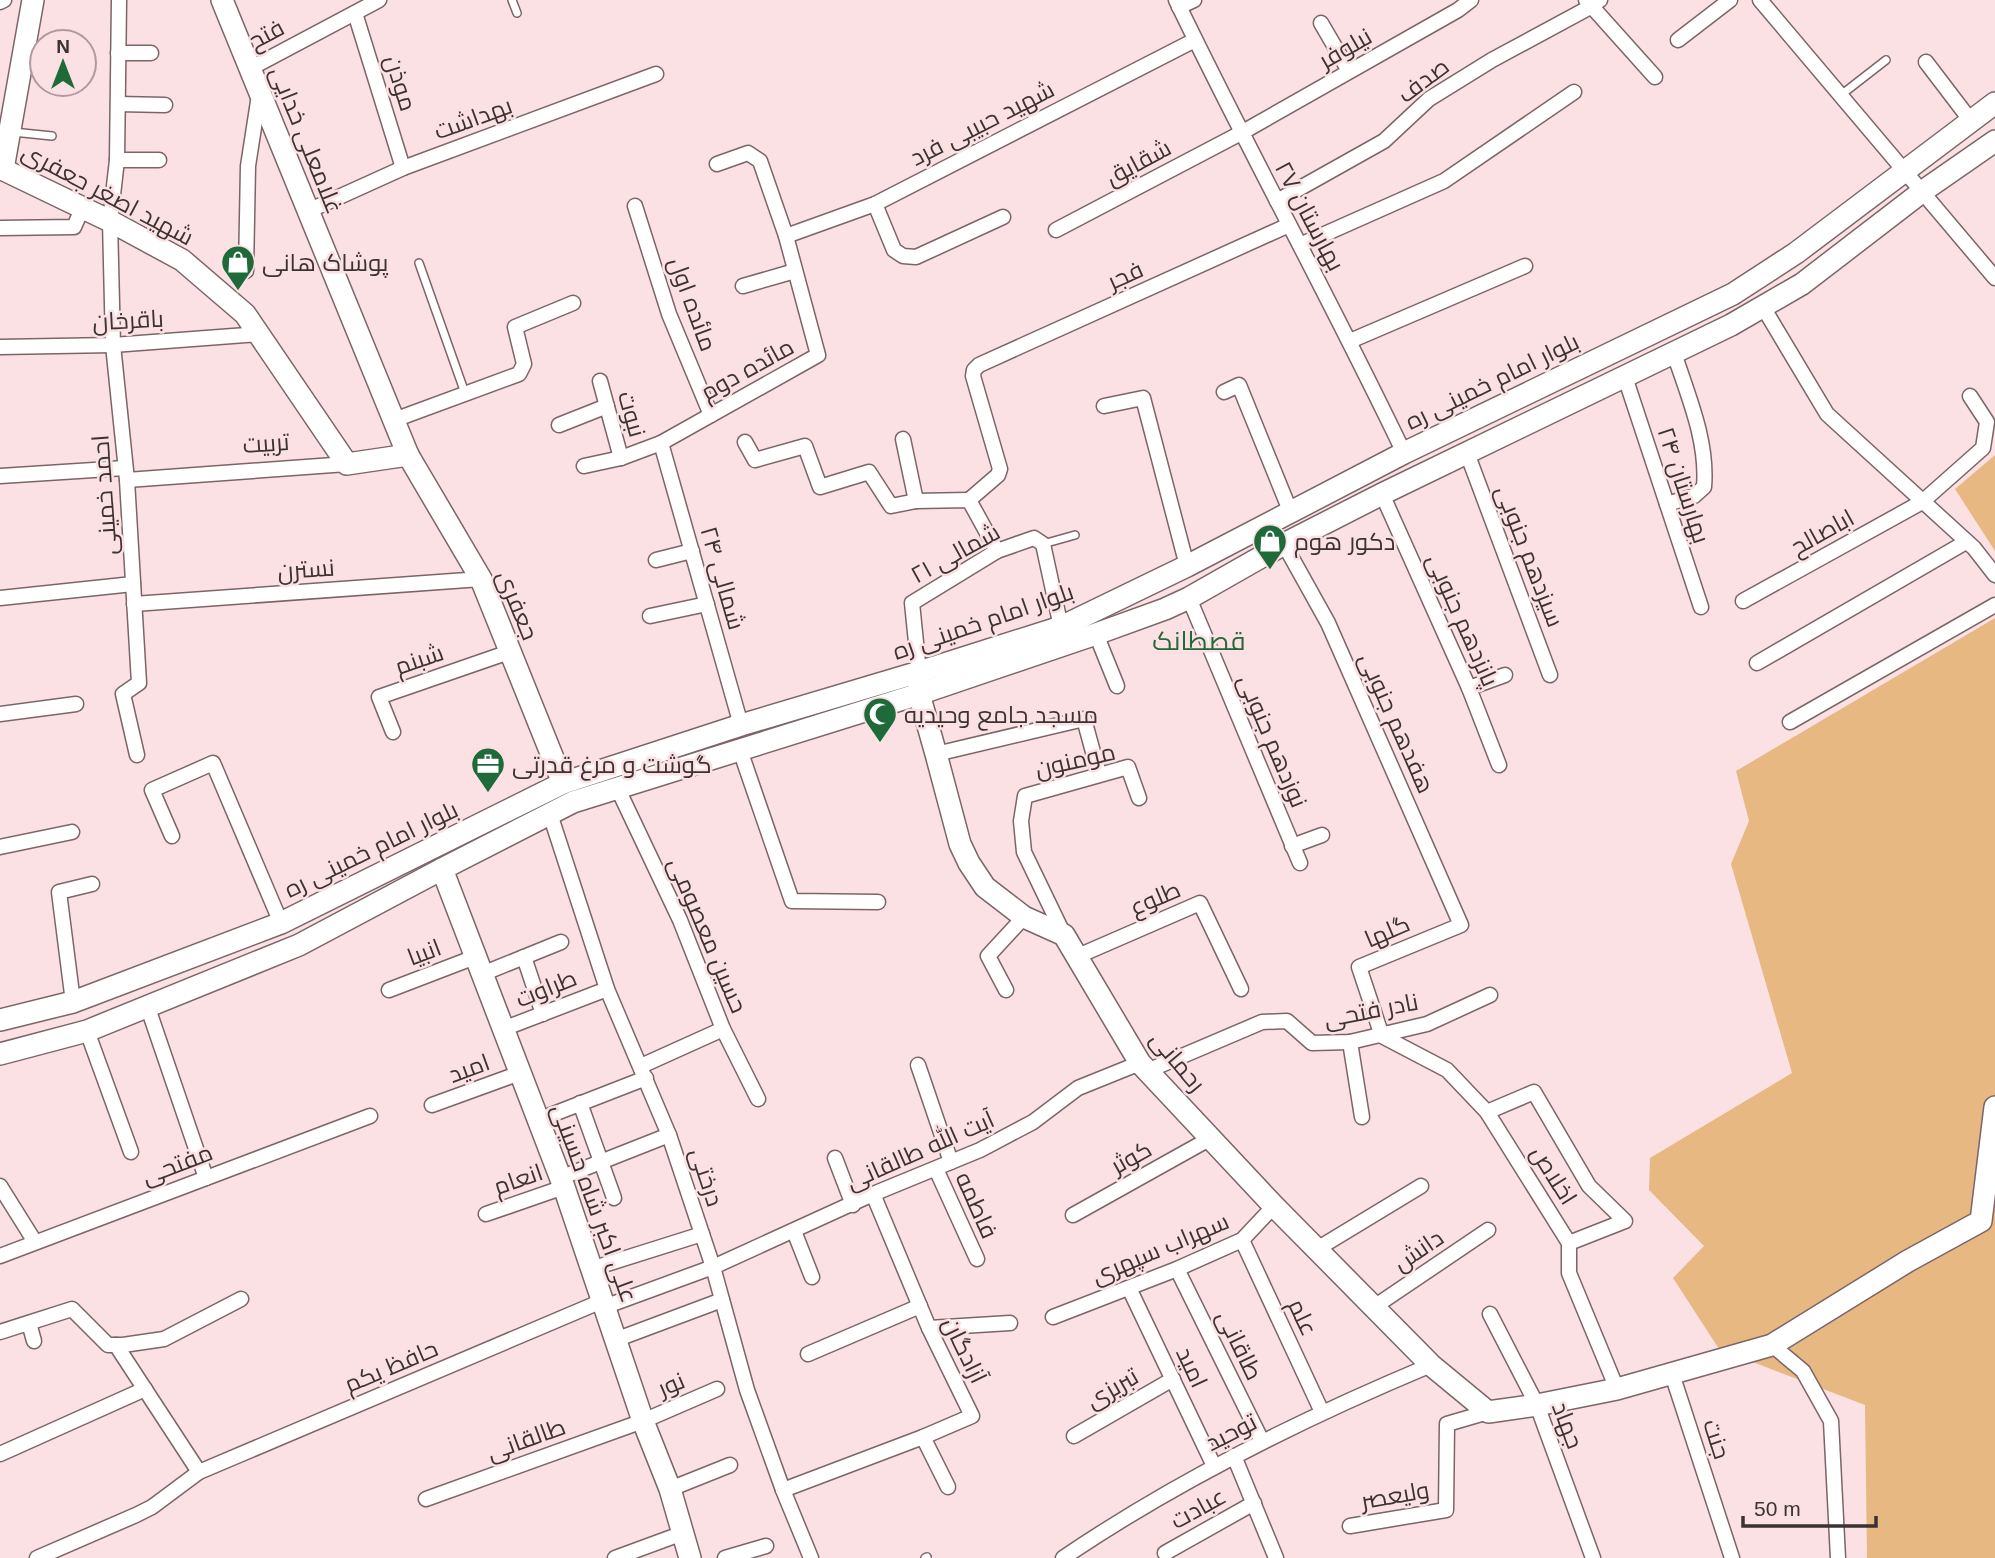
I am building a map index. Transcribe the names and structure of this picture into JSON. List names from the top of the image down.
{
  "streets": {
    "main road": [
      "غلامعلی خدایی",
      "شهید اصغر جعفری",
      "بلوار امام خمینی ره",
      "تربیت",
      "جعفری",
      "رحمانی",
      "علی اکبر شاه حسینی"
    ],
    "street": [
      "فتح",
      "نیلوفر",
      "صدف",
      "موذن",
      "بهداشت",
      "شهید حبیبی فرد",
      "شقایق",
      "بهارستان ۲۷",
      "فجر",
      "مائده اول",
      "باقرخان",
      "مائده دوم",
      "نبوت",
      "بهارستان ۲۴",
      "احمد خمینی",
      "اباصالح",
      "۲۱ شمالی",
      "سیزدهم جنوبی",
      "نسترن",
      "۲۴ شمالی",
      "پانزدهم جنوبی",
      "شبنم",
      "هفدهم جنوبی",
      "نوزدهم جنوبی",
      "مومنون",
      "طلوع",
      "گلها",
      "حسین معصومی",
      "انبیا",
      "طراوت",
      "نادر فتحی",
      "امید",
      "آیت الله طالقانی",
      "کوثر",
      "مفتحی",
      "اخلاص",
      "درختی",
      "انعام",
      "فاطمه",
      "سهراب سپهری",
      "دانش",
      "علم",
      "طاقانی",
      "آزادگان",
      "حافظ یکم",
      "نور",
      "تبریزی",
      "جهاد",
      "توحید",
      "طالقانی",
      "جنت",
      "ولیعصر",
      "عبادت"
    ]
  },
  "crossings": [
    ["فتح", "موذن"],
    ["فتح", "غلامعلی خدایی"],
    ["نیلوفر", "شقایق"],
    ["نیلوفر", "بهارستان ۲۷"],
    ["صدف", "بهارستان ۲۷"],
    ["موذن", "بهداشت"],
    ["بهداشت", "غلامعلی خدایی"],
    ["شهید حبیبی فرد", "بهارستان ۲۷"],
    ["شهید حبیبی فرد", "مائده دوم"],
    ["غلامعلی خدایی", "تربیت"],
    ["غلامعلی خدایی", "جعفری"],
    ["شقایق", "بهارستان ۲۷"],
    ["شهید اصغر جعفری", "باقرخان"],
    ["شهید اصغر جعفری", "تربیت"],
    ["شهید اصغر جعفری", "احمد خمینی"],
    ["بهارستان ۲۷", "فجر"],
    ["بهارستان ۲۷", "بلوار امام خمینی ره"],
    ["مائده اول", "مائده دوم"],
    ["باقرخان", "احمد خمینی"],
    ["مائده دوم", "نبوت"],
    ["مائده دوم", "۲۴ شمالی"],
    ["بلوار امام خمینی ره", "بهارستان ۲۴"],
    ["بلوار امام خمینی ره", "۲۱ شمالی"],
    ["بلوار امام خمینی ره", "سیزدهم جنوبی"],
    ["بلوار امام خمینی ره", "۲۴ شمالی"],
    ["بلوار امام خمینی ره", "جعفری"],
    ["بلوار امام خمینی ره", "پانزدهم جنوبی"],
    ["بلوار امام خمینی ره", "هفدهم جنوبی"],
    ["بلوار امام خمینی ره", "نوزدهم جنوبی"],
    ["بلوار امام خمینی ره", "حسین معصومی"],
    ["بلوار امام خمینی ره", "درختی"],
    ["بلوار امام خمینی ره", "علی اکبر شاه حسینی"],
    ["تربیت", "احمد خمینی"],
    ["تربیت", "جعفری"],
    ["احمد خمینی", "نسترن"],
    ["نسترن", "جعفری"],
    ["جعفری", "شبنم"],
    ["هفدهم جنوبی", "گلها"],
    ["مومنون", "رحمانی"],
    ["طلوع", "رحمانی"],
    ["گلها", "نادر فتحی"],
    ["گلها", "اخلاص"],
    ["انبیا", "علی اکبر شاه حسینی"],
    ["طراوت", "درختی"],
    ["طراوت", "علی اکبر شاه حسینی"],
    ["نادر فتحی", "رحمانی"],
    ["نادر فتحی", "آیت الله طالقانی"],
    ["نادر فتحی", "اخلاص"],
    ["رحمانی", "آیت الله طالقانی"],
    ["رحمانی", "کوثر"],
    ["رحمانی", "سهراب سپهری"],
    ["رحمانی", "دانش"],
    ["رحمانی", "توحید"],
    ["رحمانی", "ولیعصر"],
    ["امید", "علی اکبر شاه حسینی"],
    ["امید", "سهراب سپهری"],
    ["امید", "تبریزی"],
    ["امید", "توحید"],
    ["آیت الله طالقانی", "درختی"],
    ["آیت الله طالقانی", "فاطمه"],
    ["آیت الله طالقانی", "آزادگان"],
    ["آیت الله طالقانی", "حافظ یکم"],
    ["درختی", "انعام"],
    ["درختی", "آزادگان"],
    ["درختی", "حافظ یکم"],
    ["انعام", "علی اکبر شاه حسینی"],
    ["علی اکبر شاه حسینی", "حافظ یکم"],
    ["علی اکبر شاه حسینی", "نور"],
    ["علی اکبر شاه حسینی", "طالقانی"],
    ["سهراب سپهری", "علم"],
    ["سهراب سپهری", "طاقانی"],
    ["علم", "توحید"],
    ["طاقانی", "توحید"],
    ["نور", "طالقانی"],
    ["توحید", "عبادت"]
  ],
  "districts": ["قصطانک"],
  "places": {
    "shop": ["پوشاک هانی", "دکور هوم"],
    "mosque": ["مسجد جامع وحیدیه"],
    "office": ["گوشت و مرغ قدرتی"]
  },
  "scale_bar": "50 m",
  "north": "top"
}
